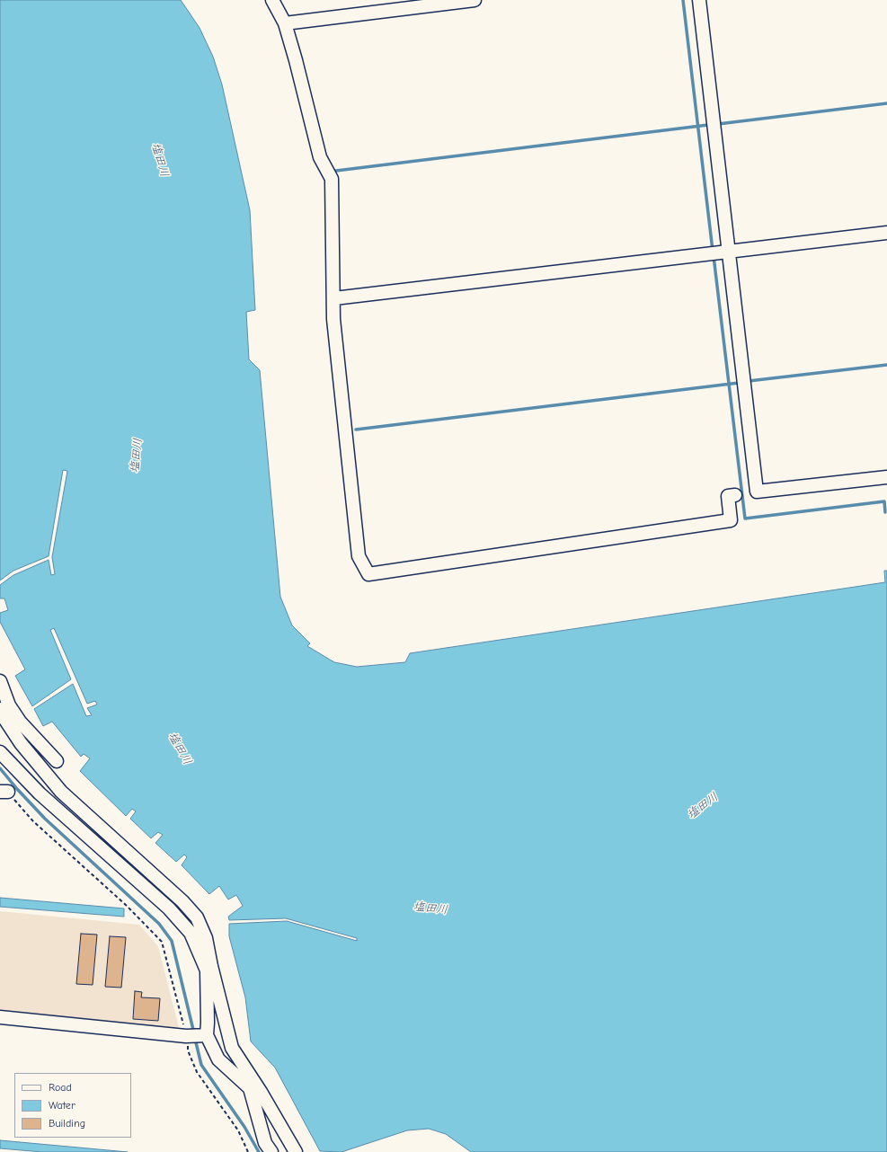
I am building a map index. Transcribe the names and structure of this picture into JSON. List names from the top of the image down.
{
  "water": ["塩田川"],
  "legend": ["Road", "Water", "Building"]
}
